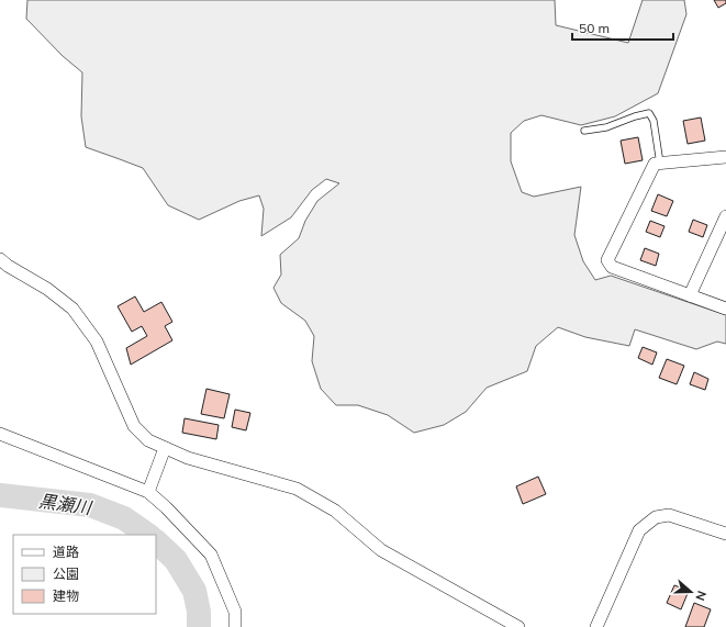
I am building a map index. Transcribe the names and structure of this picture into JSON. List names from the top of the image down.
{
  "water": ["黒瀬川"],
  "legend": ["道路", "公園", "建物"],
  "scale_bar": "50 m",
  "north": "right"
}
